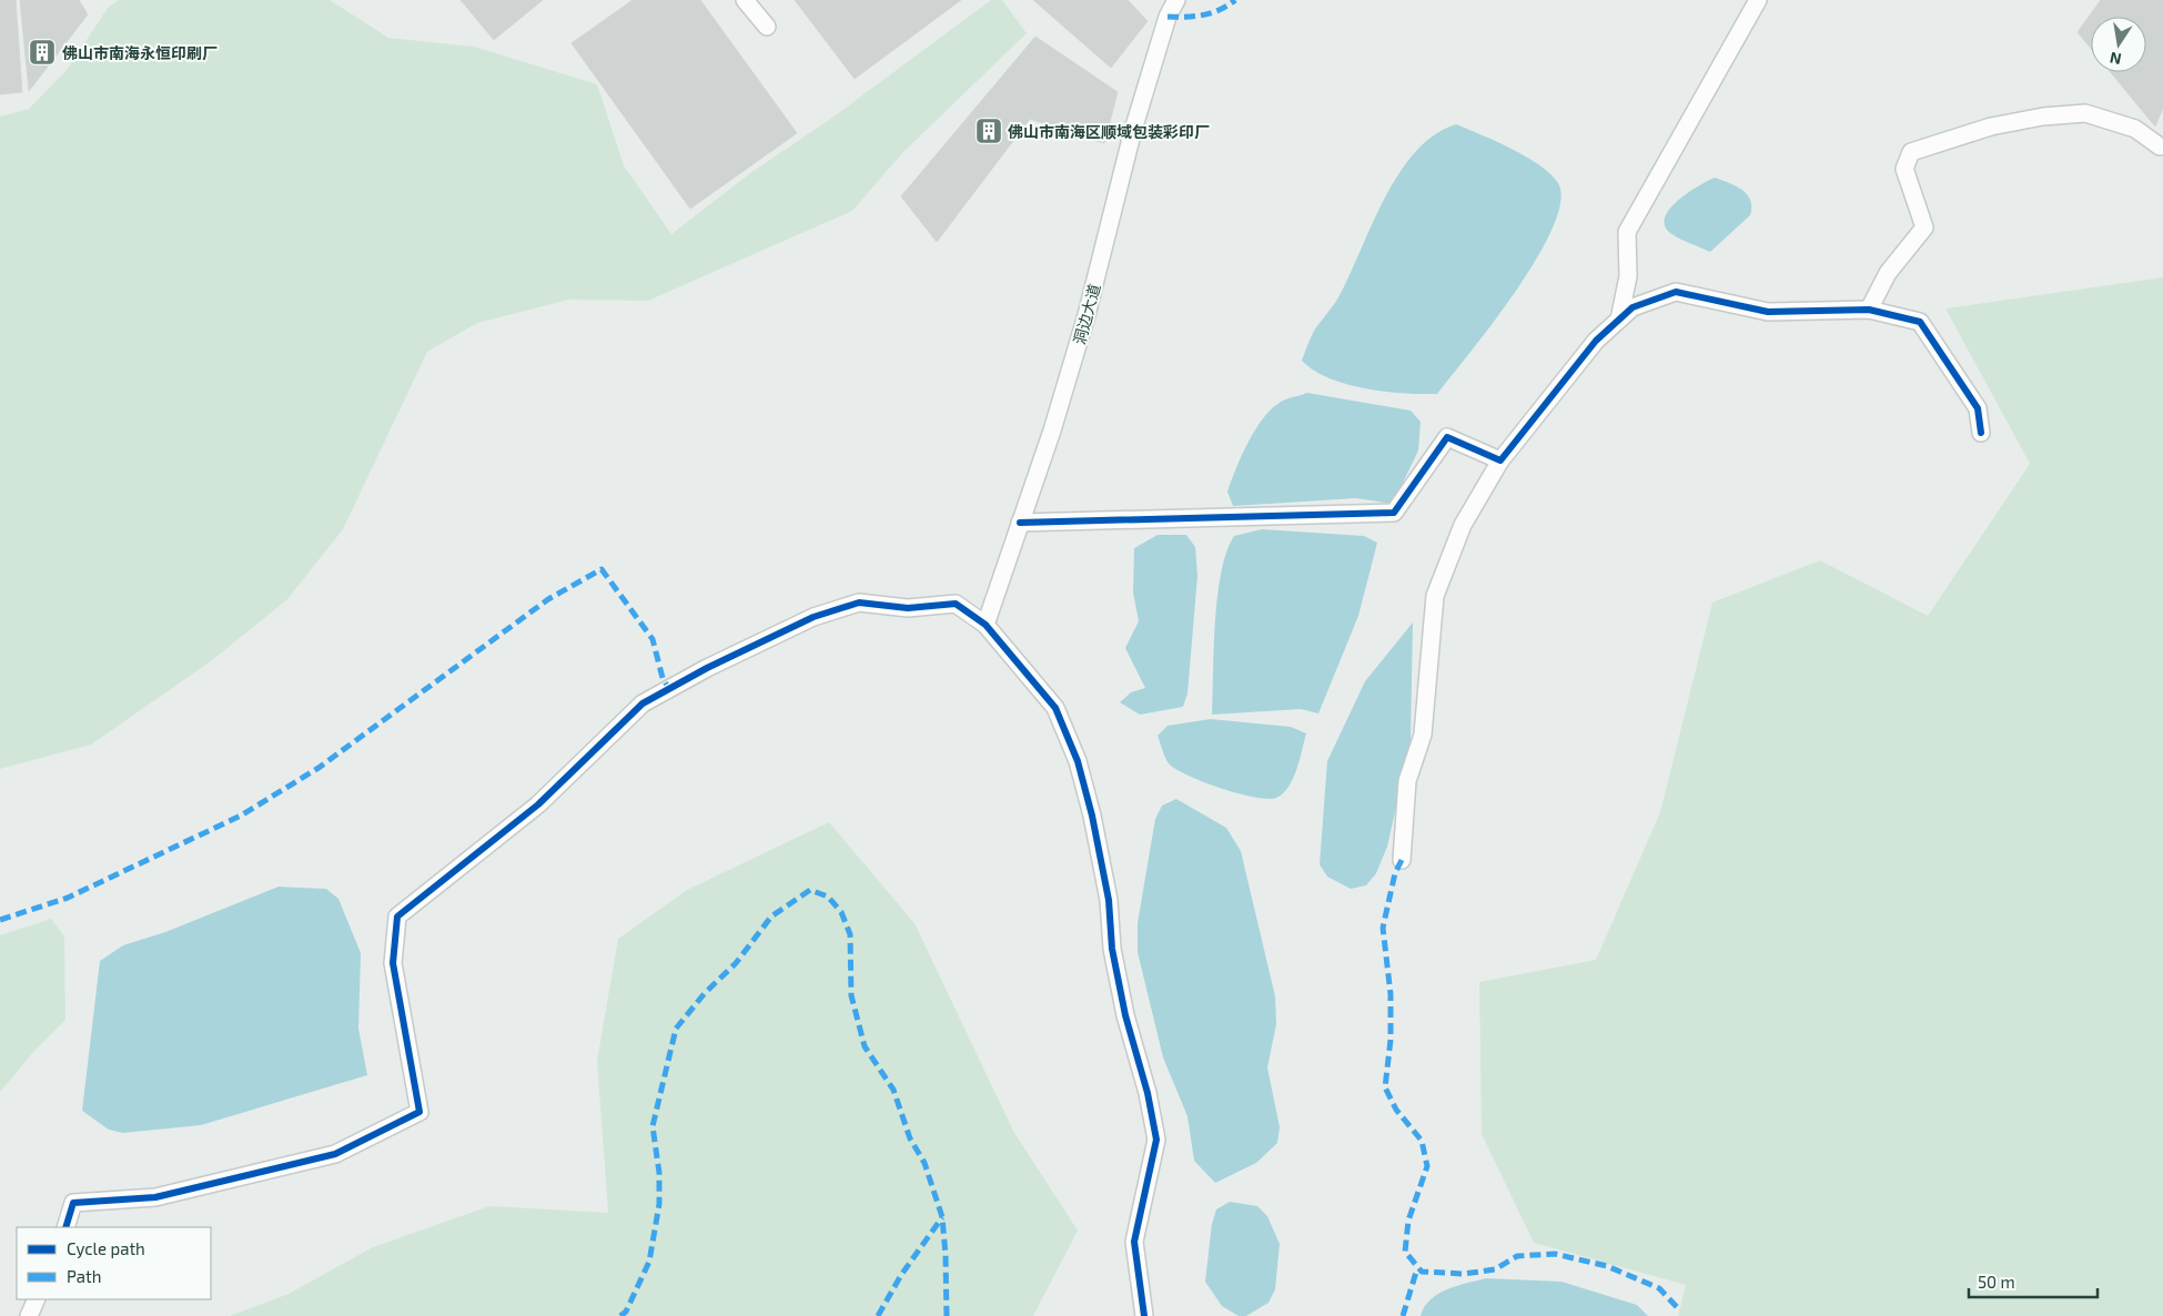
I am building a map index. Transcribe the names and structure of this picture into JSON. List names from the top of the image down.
{
  "streets": {
    "street": ["洞边大道"]
  },
  "places": {
    "building": ["佛山市南海永恒印刷厂", "佛山市南海区顺域包装彩印厂"]
  },
  "legend": ["Cycle path", "Path"],
  "scale_bar": "50 m",
  "north": "bottom"
}
